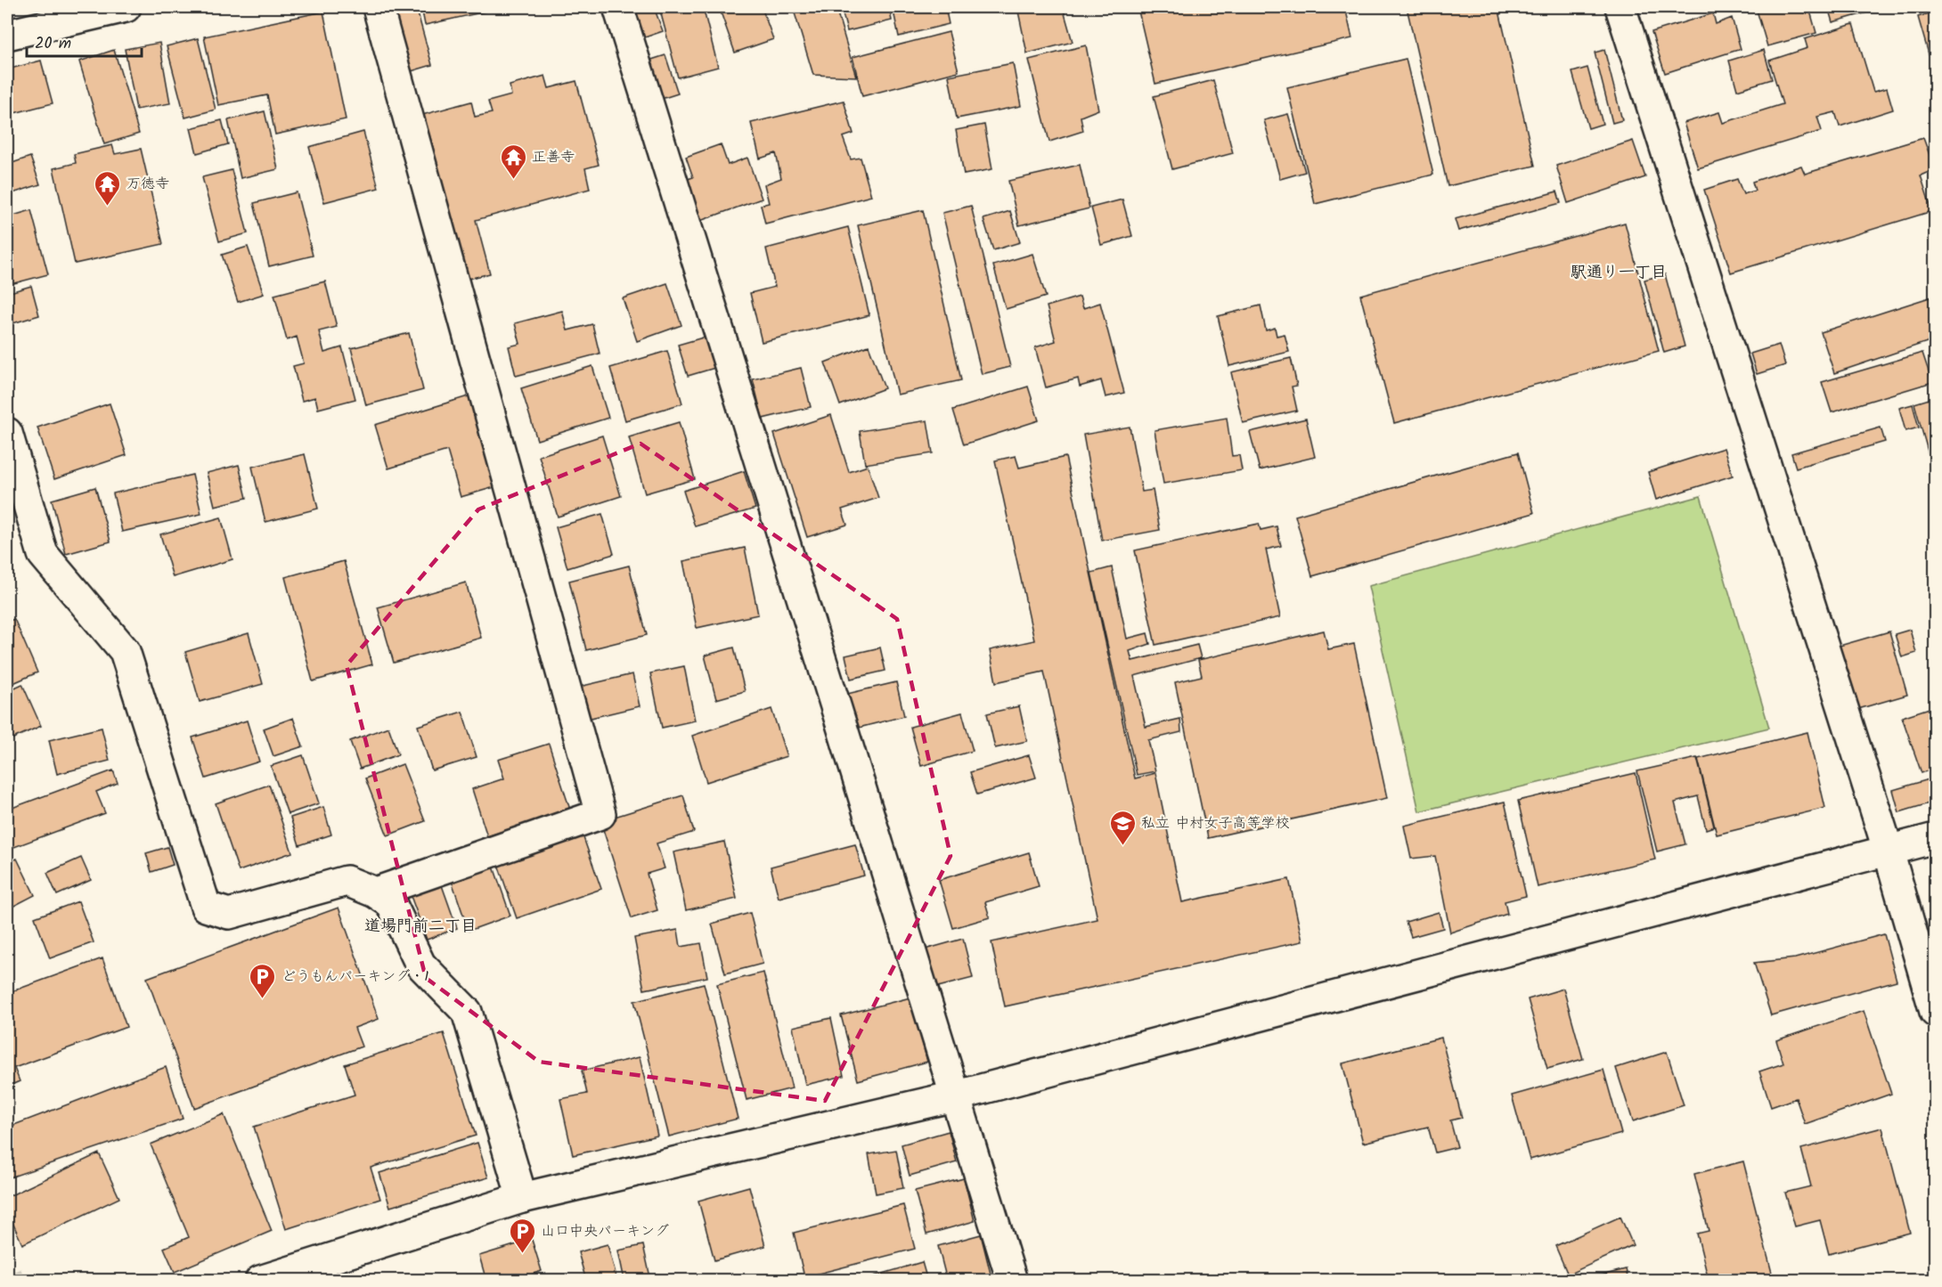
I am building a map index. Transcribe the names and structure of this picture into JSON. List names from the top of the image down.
{
  "districts": ["駅通り一丁目", "道場門前二丁目"],
  "places": {
    "temple": ["正善寺", "万徳寺"],
    "school or university": ["私立 中村女子高等学校"],
    "parking": ["どうもんパーキング・1", "山口中央パーキング"]
  },
  "scale_bar": "20 m"
}
